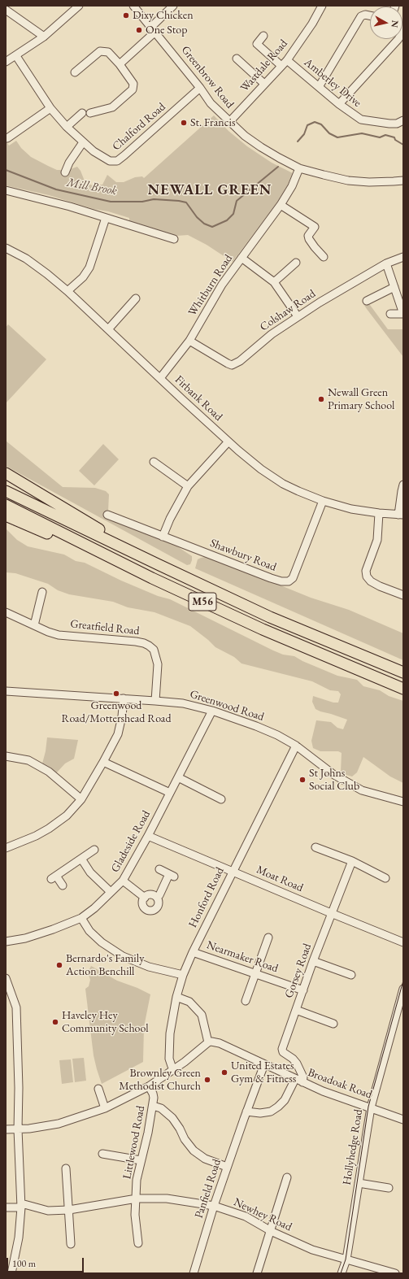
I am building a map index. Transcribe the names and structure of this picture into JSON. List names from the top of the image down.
{
  "streets": {
    "highway": ["M56"],
    "street": [
      "Wastdale Road",
      "Greenbrow Road",
      "Amberley Drive",
      "Chalford Road",
      "Whitburn Road",
      "Colshaw Road",
      "Firbank Road",
      "Shawbury Road",
      "Greatfield Road",
      "Greenwood Road",
      "Gladeside Road",
      "Moat Road",
      "Honford Road",
      "Nearmaker Road",
      "Gorsey Road",
      "Broadoak Road",
      "Littlewood Road",
      "Hollyhedge Road",
      "Panfield Road",
      "Newhey Road"
    ]
  },
  "crossings": [
    ["Wastdale Road", "Greenbrow Road"],
    ["Wastdale Road", "Amberley Drive"],
    ["Greenbrow Road", "Chalford Road"],
    ["Greenbrow Road", "Whitburn Road"],
    ["Whitburn Road", "Colshaw Road"],
    ["Whitburn Road", "Firbank Road"],
    ["Firbank Road", "Shawbury Road"],
    ["Greatfield Road", "Greenwood Road"],
    ["Greenwood Road", "Gladeside Road"],
    ["Greenwood Road", "Honford Road"],
    ["Gladeside Road", "Moat Road"],
    ["Moat Road", "Honford Road"],
    ["Moat Road", "Gorsey Road"],
    ["Honford Road", "Nearmaker Road"],
    ["Nearmaker Road", "Gorsey Road"],
    ["Gorsey Road", "Broadoak Road"],
    ["Broadoak Road", "Hollyhedge Road"],
    ["Broadoak Road", "Panfield Road"],
    ["Littlewood Road", "Newhey Road"],
    ["Hollyhedge Road", "Newhey Road"],
    ["Panfield Road", "Newhey Road"]
  ],
  "districts": ["NEWALL GREEN"],
  "water": ["Mill Brook"],
  "places": [
    "Dixy Chicken",
    "One Stop",
    "St. Francis",
    "Newall Green Primary School",
    "Greenwood Road/Mottershead Road",
    "St Johns Social Club",
    "Bernardo's Family Action Benchill",
    "Haveley Hey Community School",
    "United Estates Gym & Fitness",
    "Brownley Green Methodist Church"
  ],
  "scale_bar": "100 m",
  "north": "right"
}
